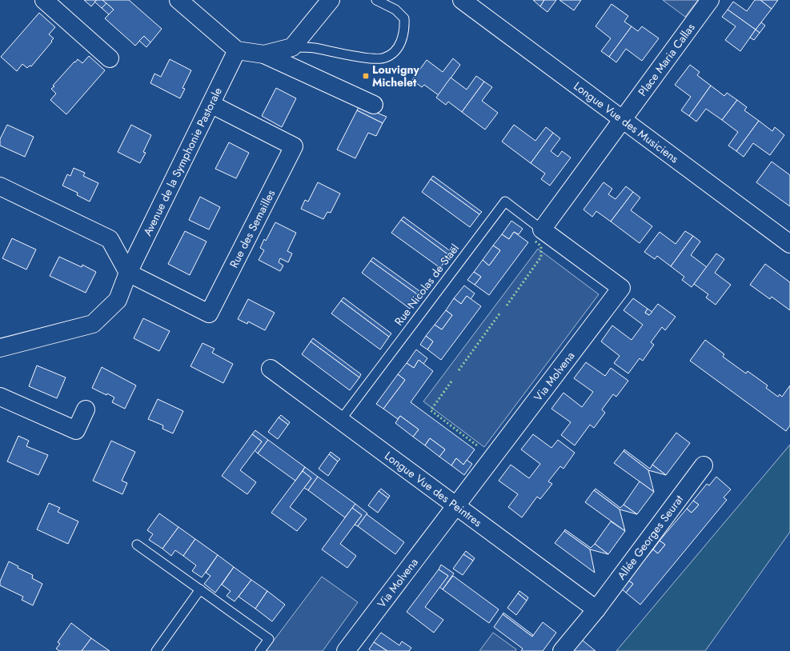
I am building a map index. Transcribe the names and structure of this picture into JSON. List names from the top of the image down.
{
  "streets": {
    "street": [
      "Place Maria Callas",
      "Longue Vue des Musiciens",
      "Avenue de la Symphonie Pastorale",
      "Rue des Semailles",
      "Via Molvena",
      "Longue Vue des Peintres",
      "Allée Georges Seurat"
    ],
    "lane": ["Rue Nicolas de Staël"]
  },
  "crossings": [
    ["Place Maria Callas", "Longue Vue des Musiciens"],
    ["Avenue de la Symphonie Pastorale", "Rue des Semailles"],
    ["Rue Nicolas de Staël", "Via Molvena"],
    ["Rue Nicolas de Staël", "Longue Vue des Peintres"],
    ["Via Molvena", "Longue Vue des Peintres"],
    ["Longue Vue des Peintres", "Allée Georges Seurat"]
  ],
  "places": {
    "transit": ["Louvigny Michelet"]
  }
}
